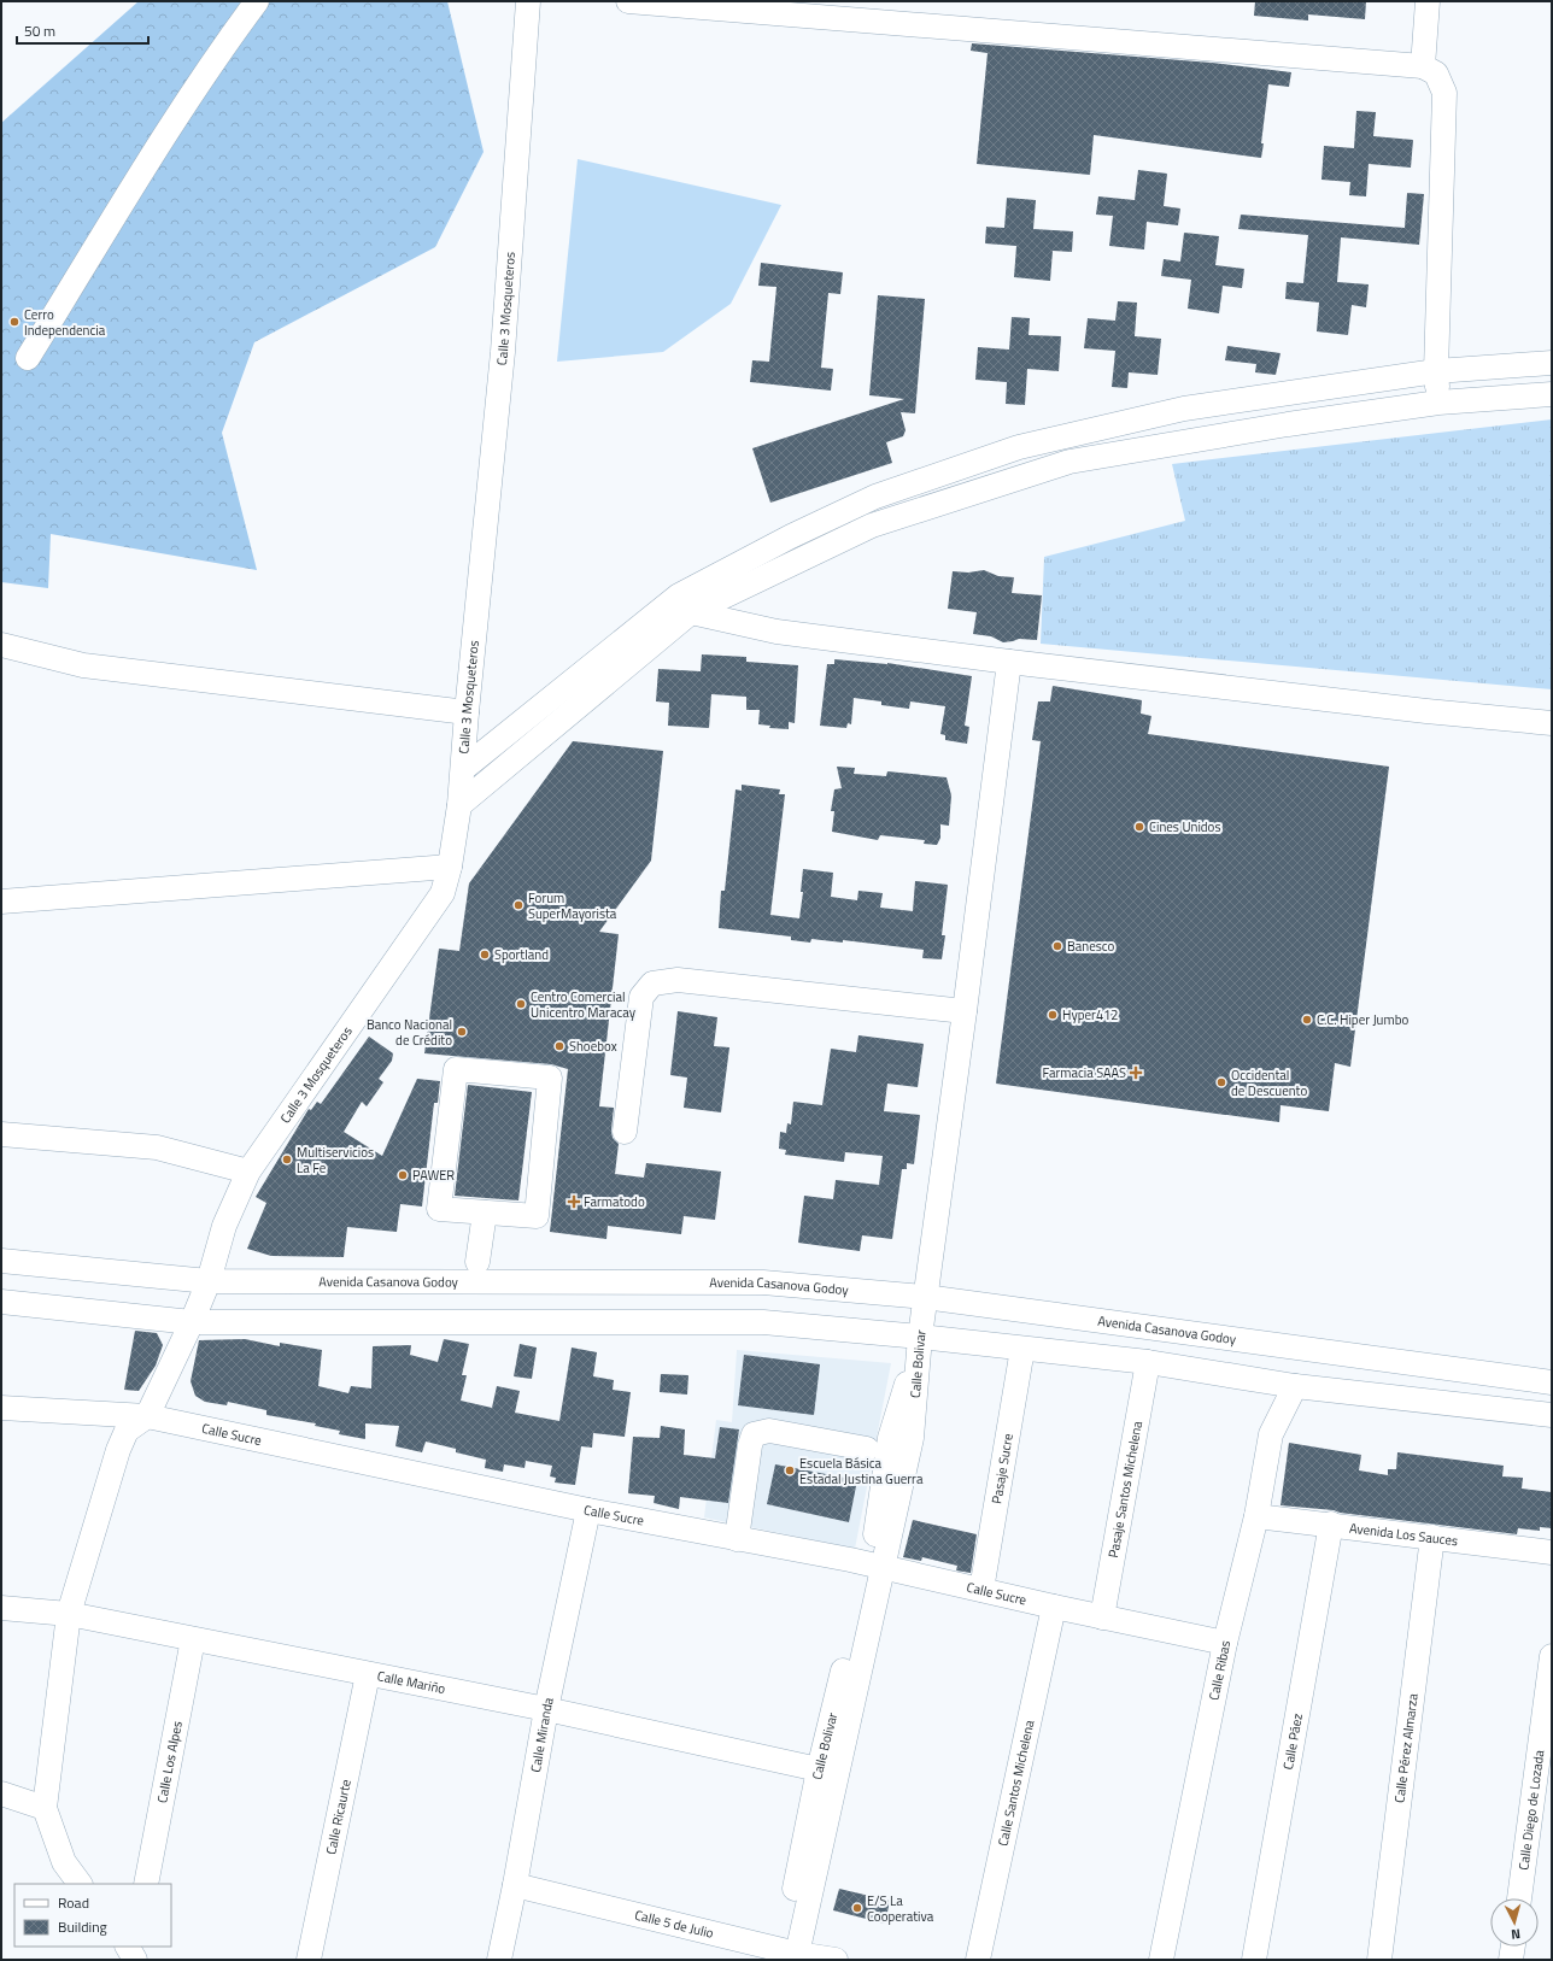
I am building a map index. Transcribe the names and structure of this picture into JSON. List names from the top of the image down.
{
  "streets": {
    "street": [
      "Calle 3 Mosqueteros",
      "Avenida Casanova Godoy",
      "Calle Bolivar",
      "Calle Sucre",
      "Pasaje Sucre",
      "Pasaje Santos Michelena",
      "Avenida Los Sauces",
      "Calle Ribas",
      "Calle Mariño",
      "Calle Miranda",
      "Calle Páez",
      "Calle Pérez Almarza",
      "Calle Los Alpes",
      "Calle Santos Michelena",
      "Calle Diego de Lozada",
      "Calle Ricaurte",
      "Calle 5 de Julio"
    ]
  },
  "crossings": [
    ["Calle 3 Mosqueteros", "Avenida Casanova Godoy"],
    ["Calle 3 Mosqueteros", "Calle Sucre"],
    ["Avenida Casanova Godoy", "Calle Bolivar"],
    ["Calle Bolivar", "Calle Sucre"],
    ["Calle Bolivar", "Calle Mariño"],
    ["Calle Bolivar", "Calle 5 de Julio"],
    ["Calle Sucre", "Pasaje Sucre"],
    ["Calle Sucre", "Pasaje Santos Michelena"],
    ["Calle Sucre", "Calle Ribas"],
    ["Calle Sucre", "Calle Miranda"],
    ["Calle Sucre", "Calle Santos Michelena"],
    ["Avenida Los Sauces", "Calle Ribas"],
    ["Avenida Los Sauces", "Calle Páez"],
    ["Avenida Los Sauces", "Calle Pérez Almarza"],
    ["Calle Mariño", "Calle Miranda"],
    ["Calle Mariño", "Calle Los Alpes"],
    ["Calle Mariño", "Calle Ricaurte"],
    ["Calle Miranda", "Calle 5 de Julio"]
  ],
  "places": {
    "other": [
      "Cerro Independencia",
      "Cines Unidos",
      "Forum SuperMayorista",
      "Banesco",
      "Sportland",
      "Centro Comercial Unicentro Maracay",
      "Hyper412",
      "C.C. Hiper Jumbo",
      "Banco Nacional de Crédito",
      "Shoebox",
      "Occidental de Descuento",
      "Multiservicios La Fe",
      "PAWER",
      "Escuela Básica Estadal Justina Guerra",
      "E/S La Cooperativa"
    ],
    "health": ["Farmacia SAAS", "Farmatodo"]
  },
  "legend": ["Road", "Building"],
  "scale_bar": "50 m",
  "north": "bottom"
}
